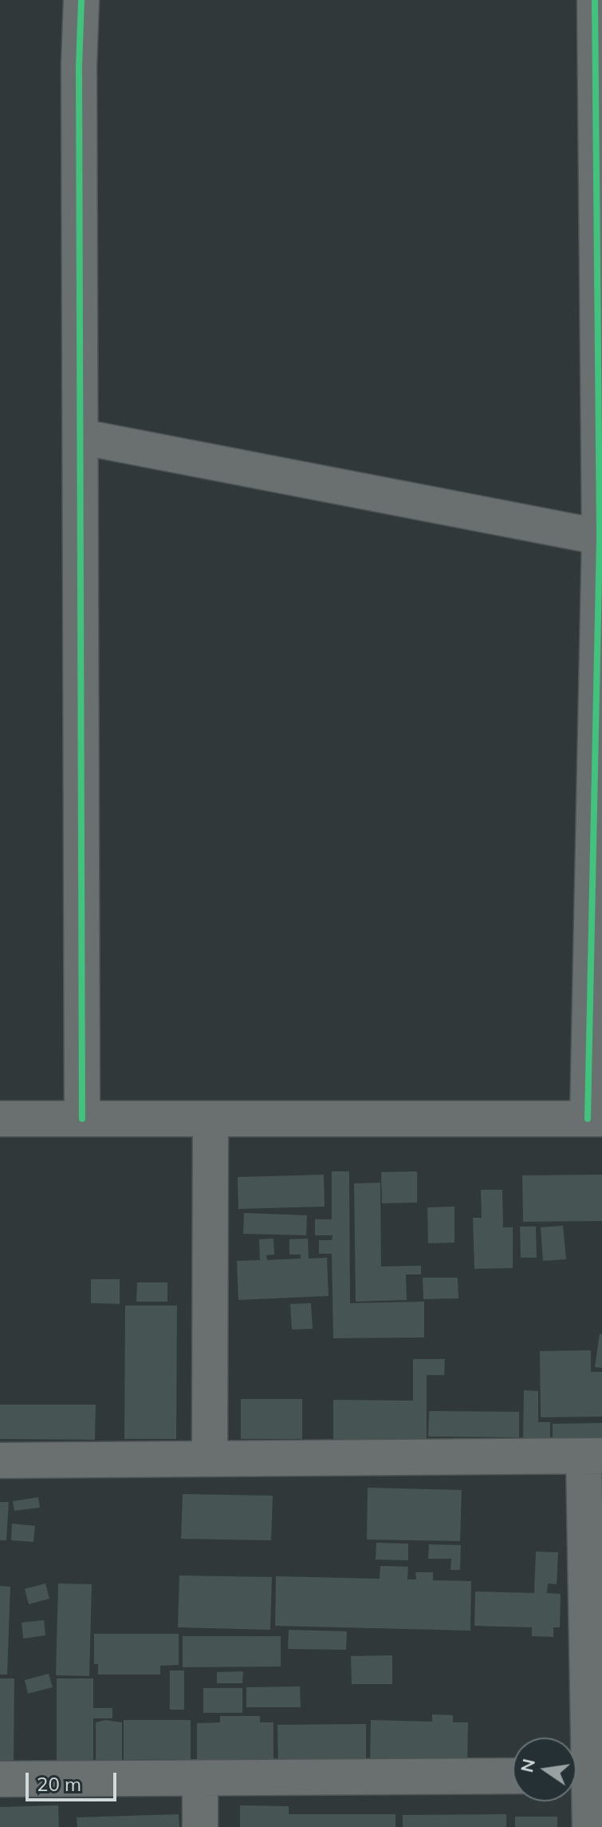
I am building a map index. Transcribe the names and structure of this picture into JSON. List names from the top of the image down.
{
  "scale_bar": "20 m",
  "north": "left"
}
